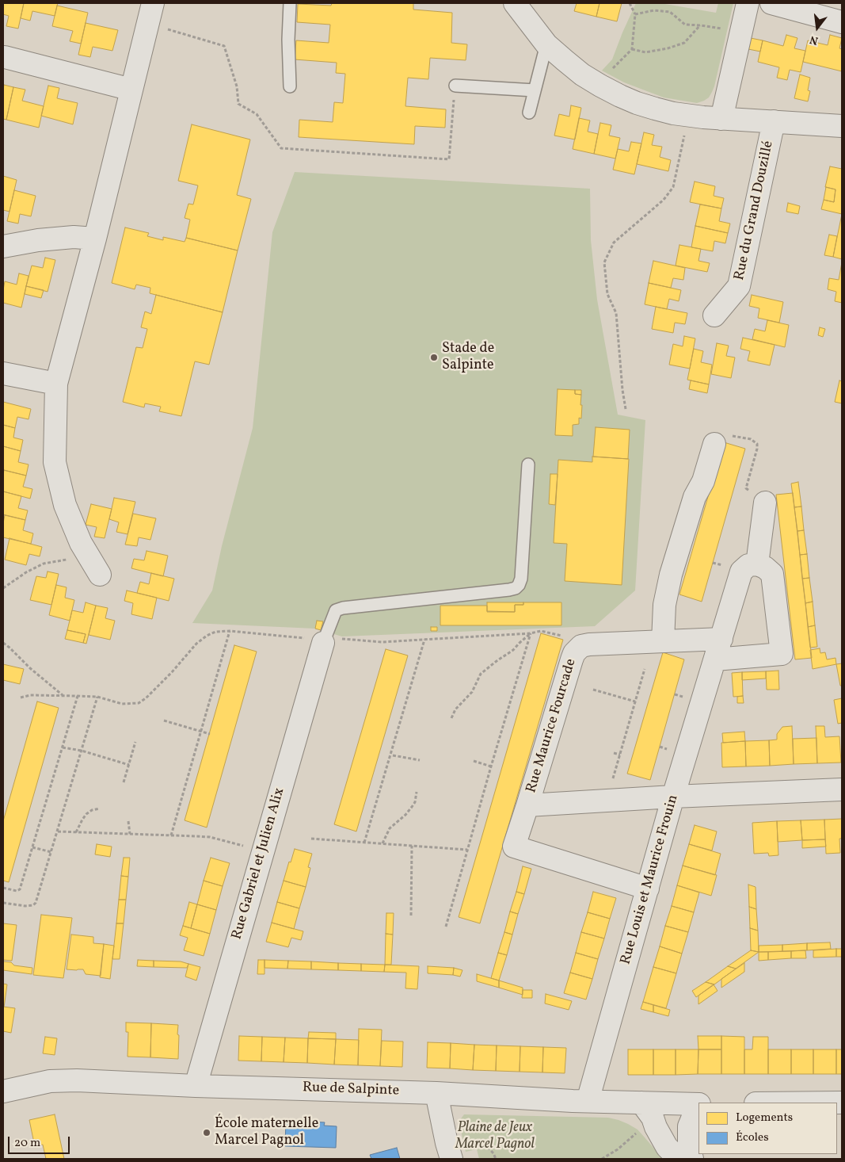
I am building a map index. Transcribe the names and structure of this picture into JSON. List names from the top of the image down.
{
  "streets": {
    "street": [
      "Rue du Grand Douzillé",
      "Rue Maurice Fourcade",
      "Rue Gabriel et Julien Alix",
      "Rue Louis et Maurice Frouin",
      "Rue de Salpinte"
    ]
  },
  "crossings": [
    ["Rue Maurice Fourcade", "Rue Louis et Maurice Frouin"],
    ["Rue Gabriel et Julien Alix", "Rue de Salpinte"],
    ["Rue Louis et Maurice Frouin", "Rue de Salpinte"]
  ],
  "parks": ["Plaine de Jeux Marcel Pagnol"],
  "places": ["Stade de Salpinte", "École maternelle Marcel Pagnol"],
  "legend": ["Logements", "Écoles"],
  "scale_bar": "20 m",
  "north": "bottom"
}
